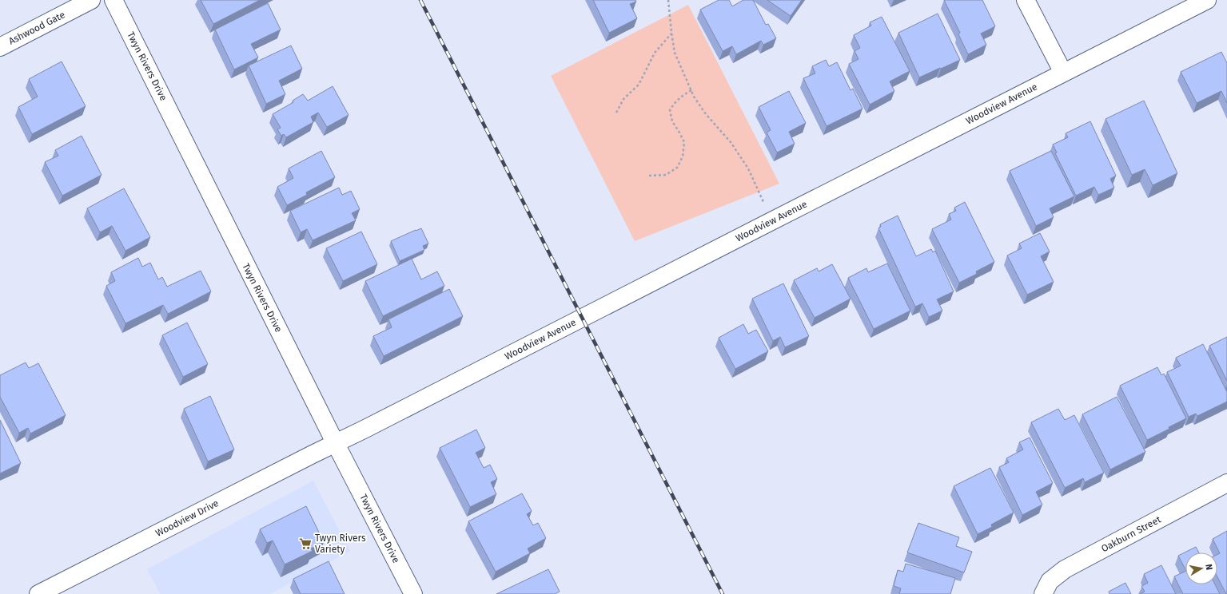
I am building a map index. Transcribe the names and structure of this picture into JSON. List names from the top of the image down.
{
  "streets": {
    "street": [
      "Ashwood Gate",
      "Twyn Rivers Drive",
      "Woodview Avenue",
      "Woodview Drive",
      "Oakburn Street"
    ]
  },
  "crossings": [
    ["Twyn Rivers Drive", "Woodview Avenue"],
    ["Twyn Rivers Drive", "Woodview Drive"],
    ["Woodview Avenue", "Woodview Drive"]
  ],
  "places": {
    "supermarket": ["Twyn Rivers Variety"]
  },
  "north": "right"
}
